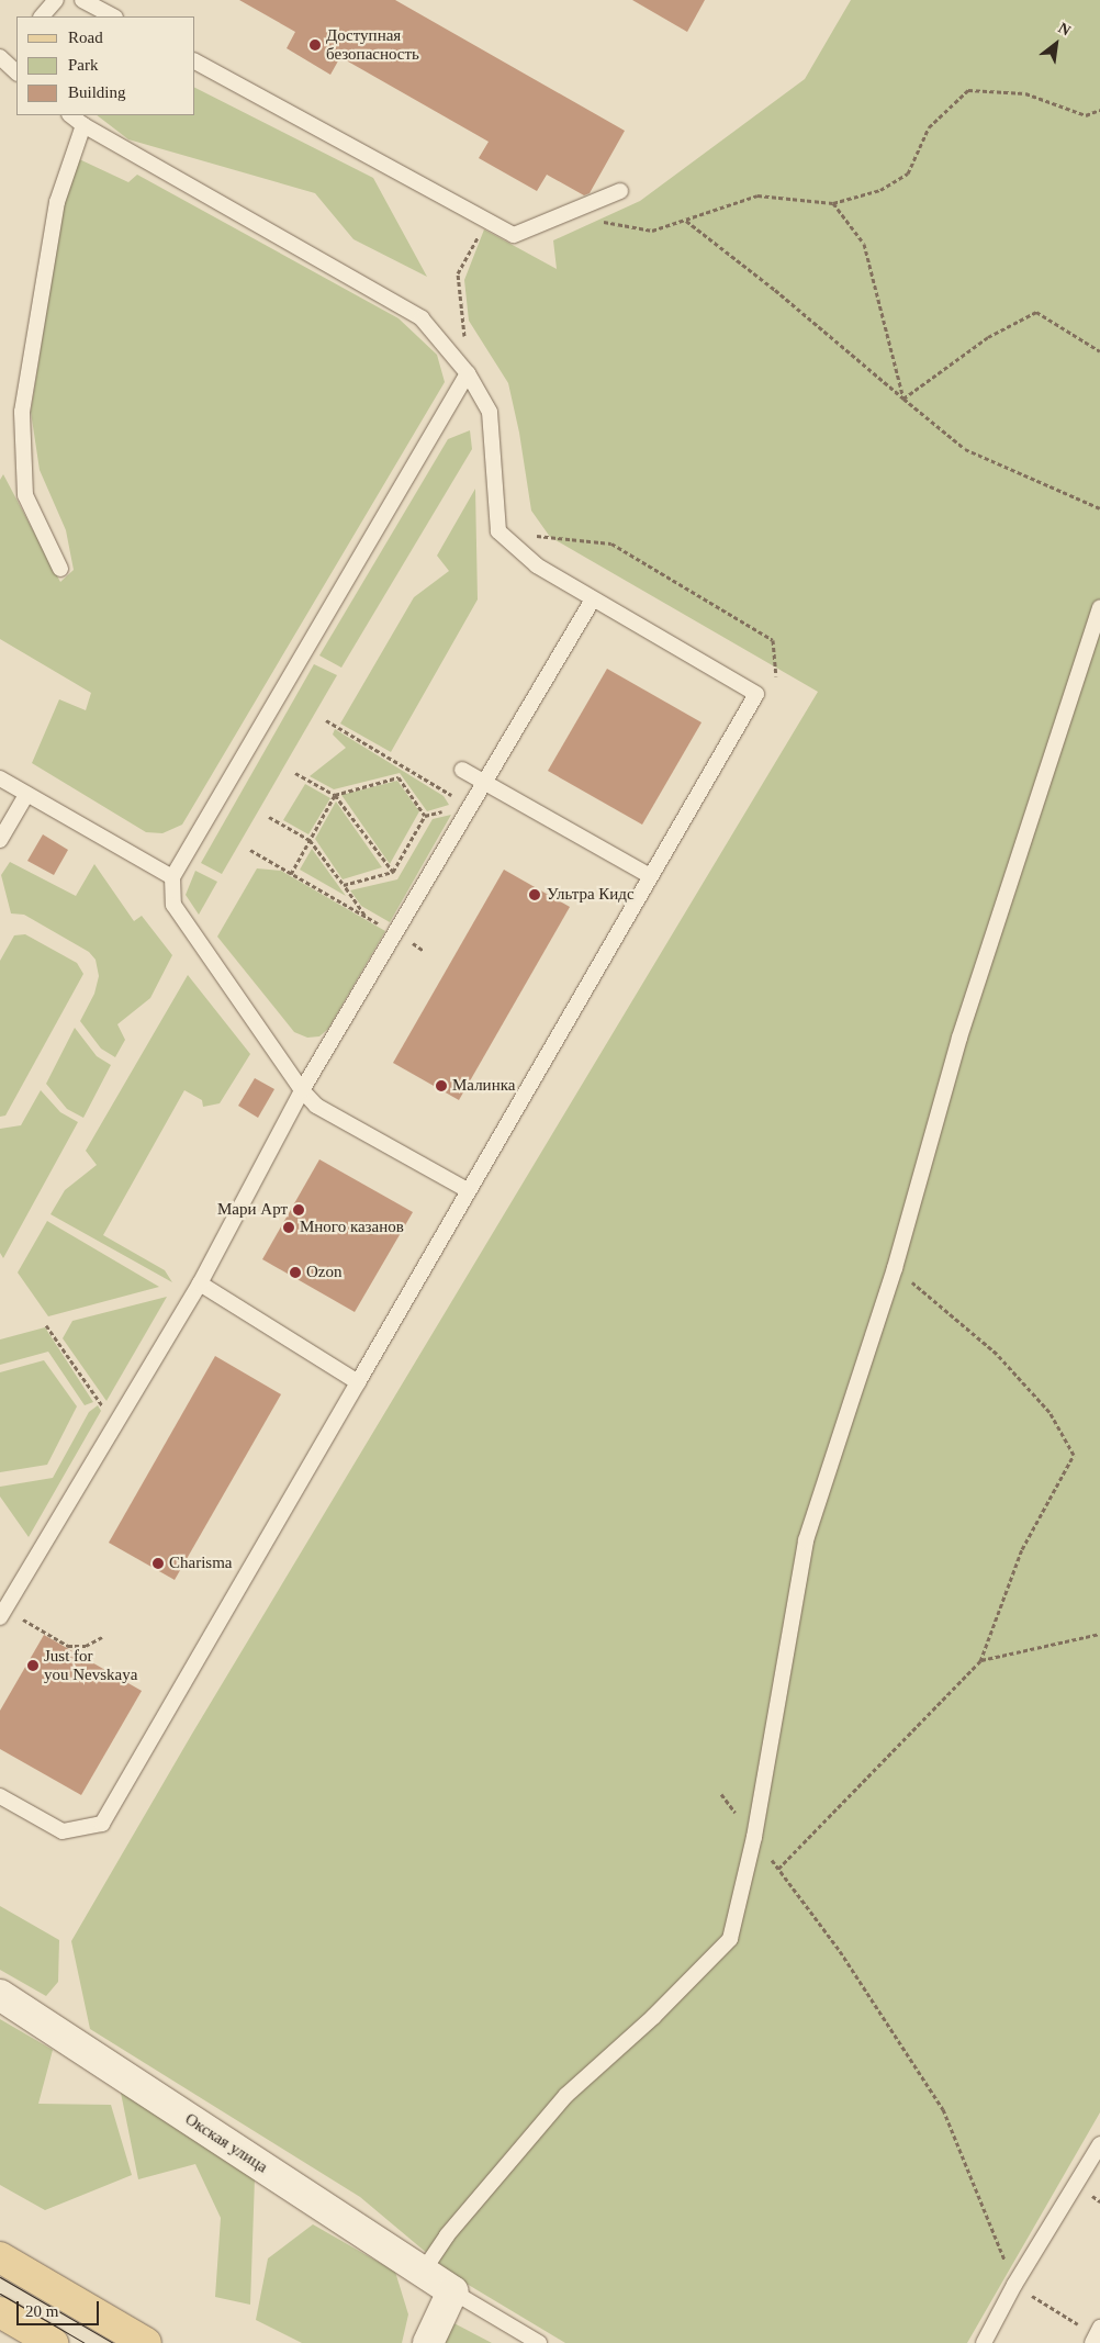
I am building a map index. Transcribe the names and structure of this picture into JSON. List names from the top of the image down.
{
  "streets": {
    "street": ["Окская улица"]
  },
  "places": [
    "Доступная безопасность",
    "Ультра Кидс",
    "Малинка",
    "Мари Арт",
    "Много казанов",
    "Ozon",
    "Charisma",
    "Just for you Nevskaya"
  ],
  "legend": ["Road", "Park", "Building"],
  "scale_bar": "20 m",
  "north": "top right"
}
